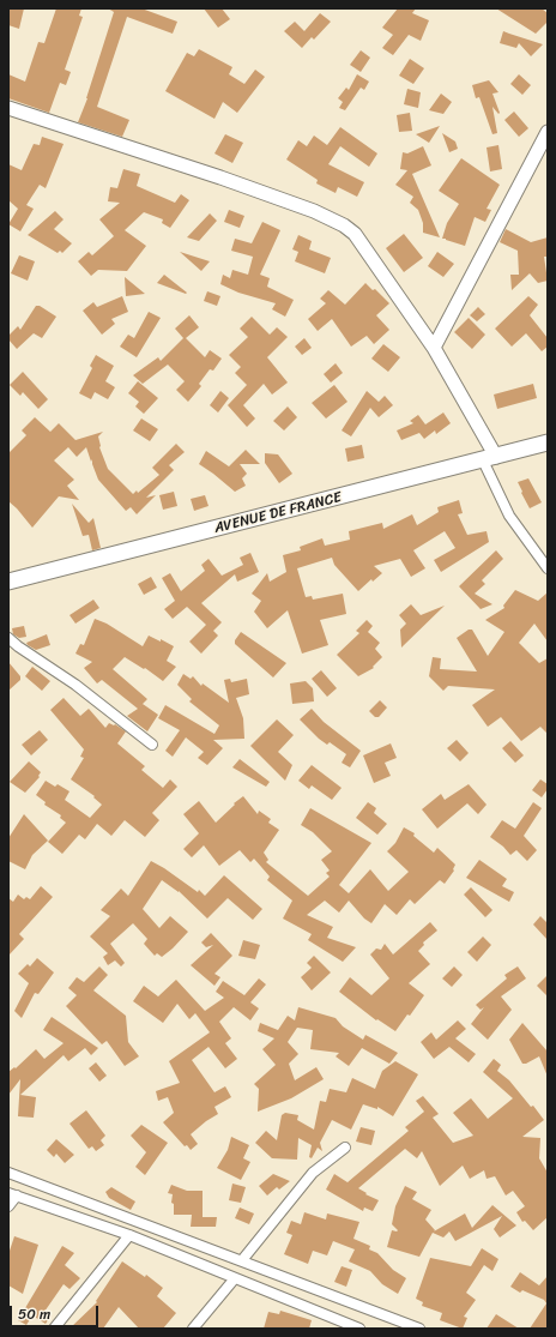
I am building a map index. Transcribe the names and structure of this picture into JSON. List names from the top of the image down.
{
  "streets": {
    "main road": ["AVENUE DE FRANCE"]
  },
  "scale_bar": "50 m"
}
